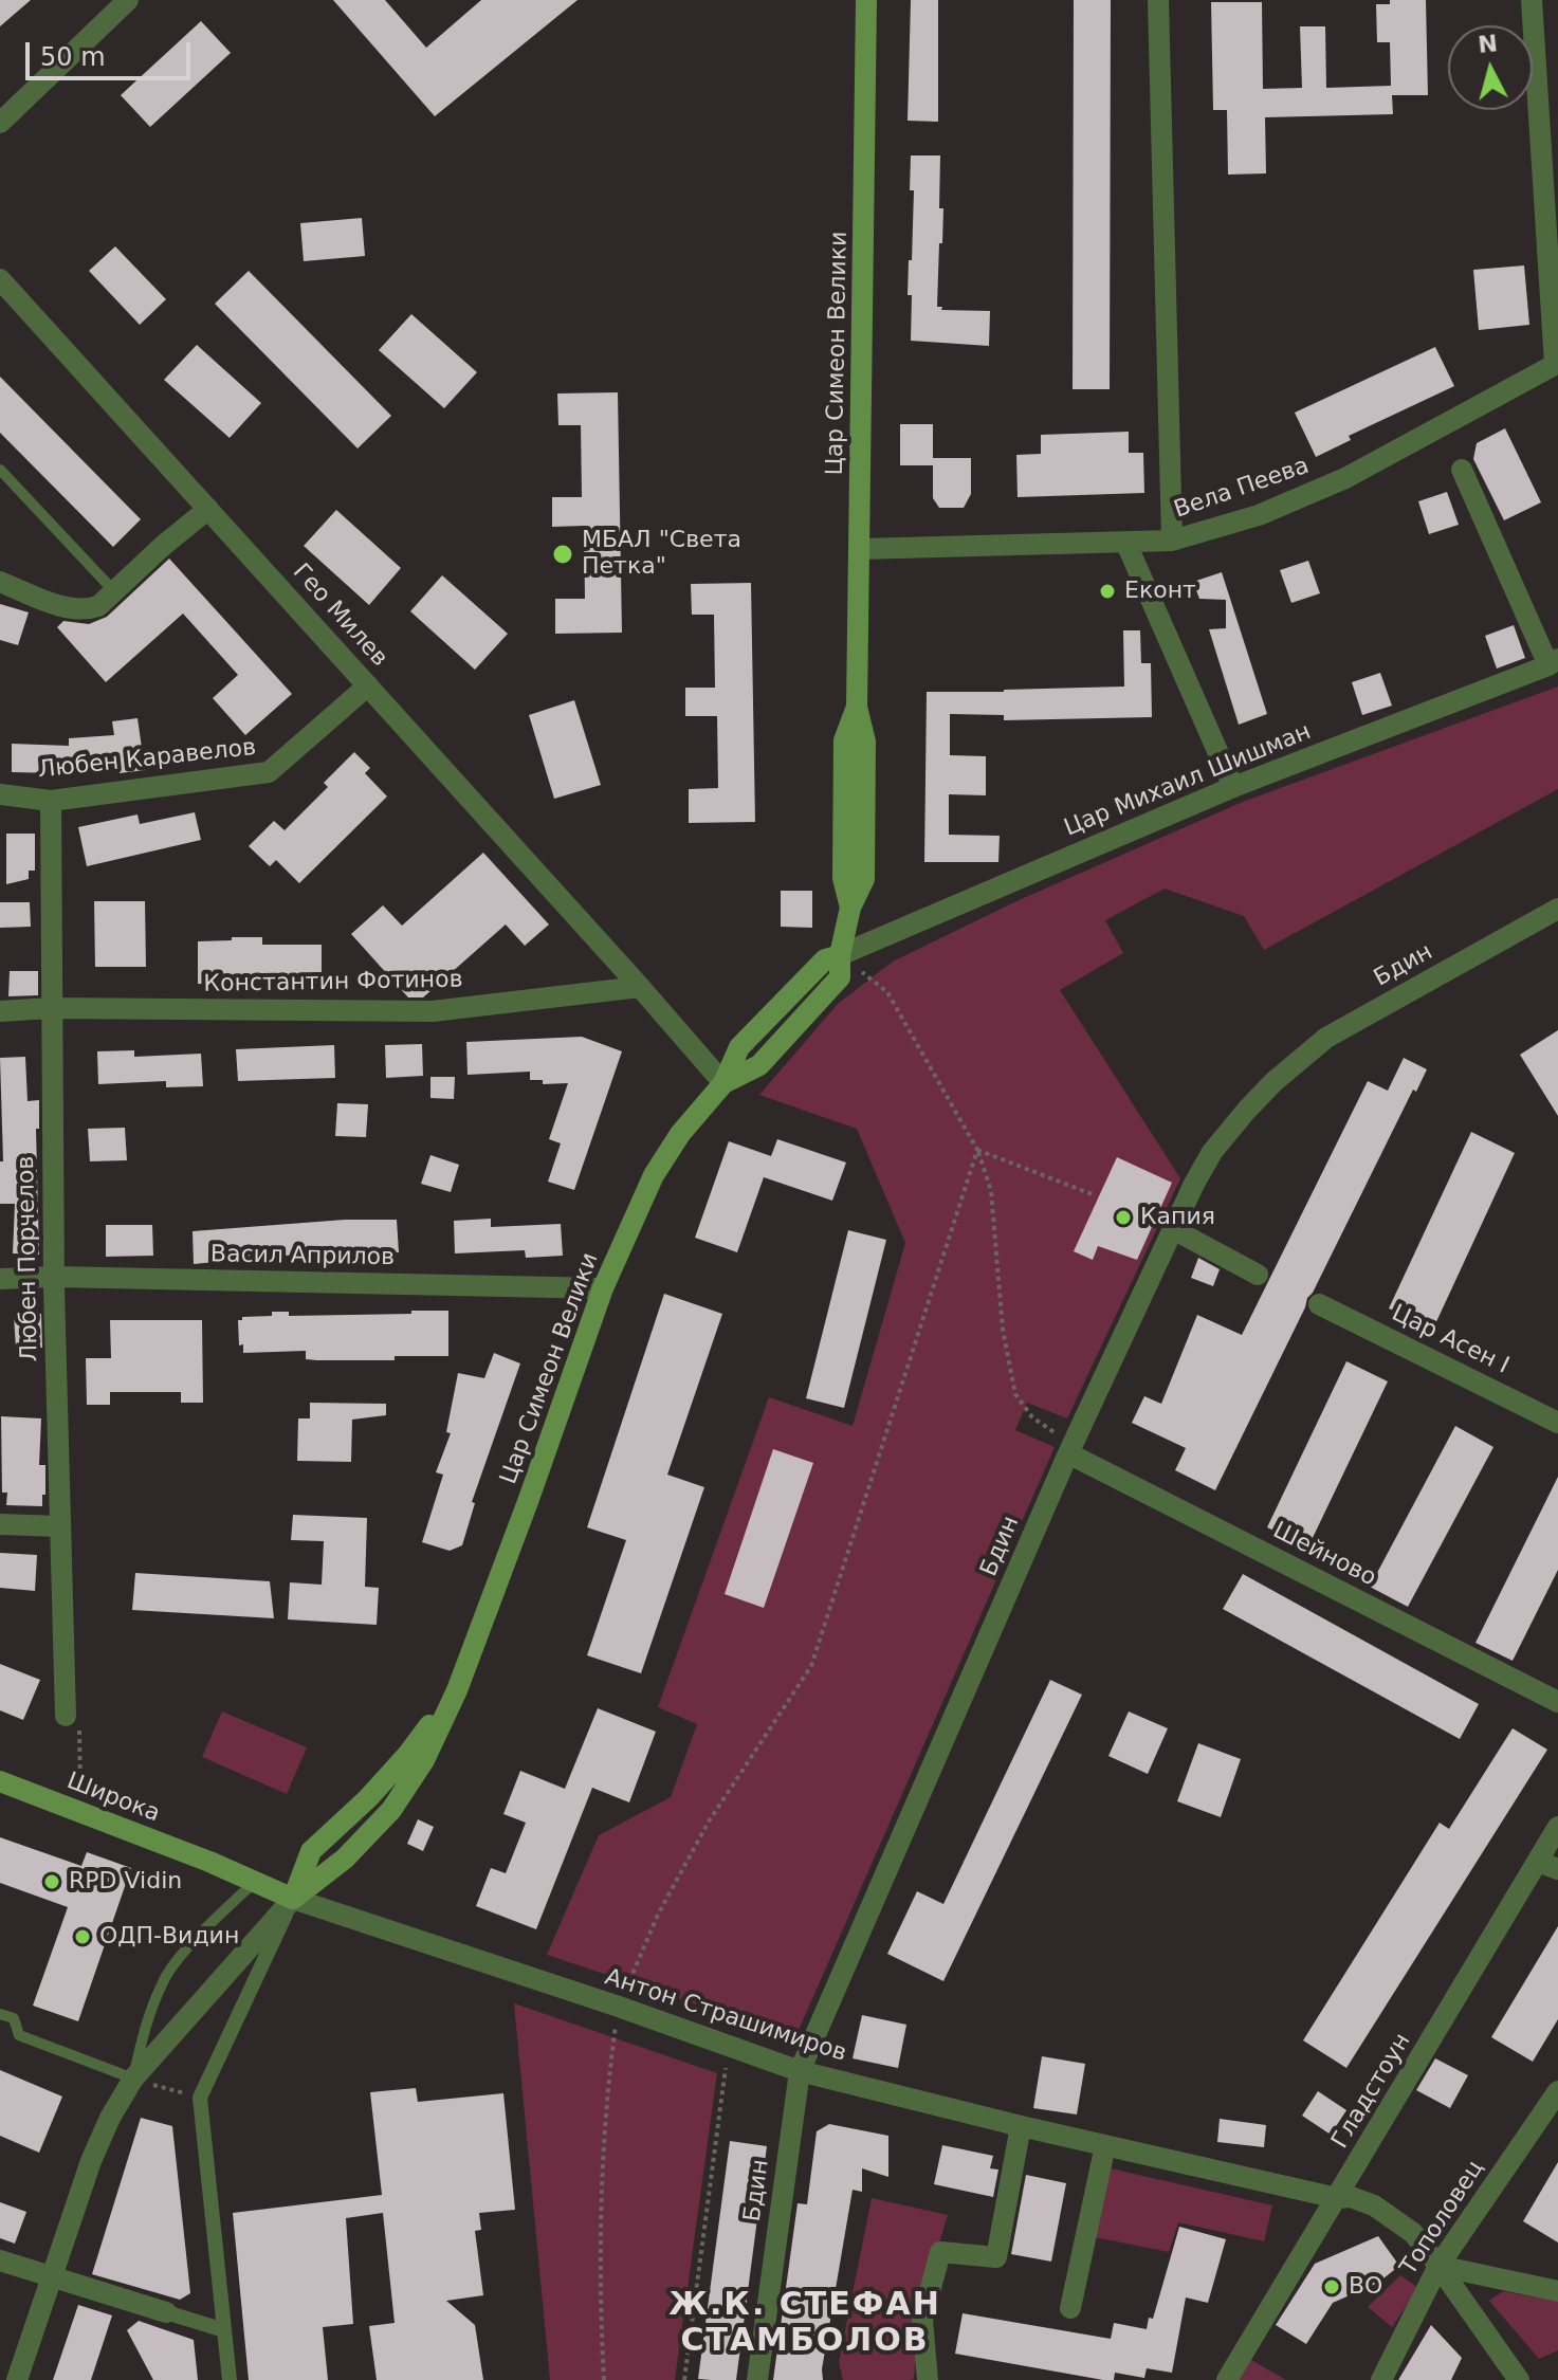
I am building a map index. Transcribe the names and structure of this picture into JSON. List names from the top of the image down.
{
  "streets": {
    "main road": ["Цар Симеон Велики", "Широка", "Антон Страшимиров"],
    "street": [
      "Вела Пеева",
      "Гео Милев",
      "Любен Каравелов",
      "Цар Михаил Шишман",
      "Бдин",
      "Константин Фотинов",
      "Васил Априлов",
      "Любен Порчелов",
      "Цар Асен I",
      "Шейново",
      "Гладстоун",
      "Тополовец"
    ]
  },
  "crossings": [
    ["Цар Симеон Велики", "Вела Пеева"],
    ["Цар Симеон Велики", "Цар Михаил Шишман"],
    ["Цар Симеон Велики", "Васил Априлов"],
    ["Цар Симеон Велики", "Антон Страшимиров"],
    ["Гео Милев", "Любен Каравелов"],
    ["Гео Милев", "Константин Фотинов"],
    ["Любен Каравелов", "Любен Порчелов"],
    ["Бдин", "Шейново"],
    ["Бдин", "Антон Страшимиров"],
    ["Константин Фотинов", "Любен Порчелов"],
    ["Васил Априлов", "Любен Порчелов"],
    ["Широка", "Антон Страшимиров"],
    ["Антон Страшимиров", "Гладстоун"],
    ["Антон Страшимиров", "Тополовец"]
  ],
  "districts": ["Ж.К. СТЕФАН СТАМБОЛОВ"],
  "places": [
    "МБАЛ \"Света Петка\"",
    "Еконт",
    "Капия",
    "RPD Vidin",
    "ОДП-Видин",
    "ВО"
  ],
  "scale_bar": "50 m",
  "north": "top"
}
